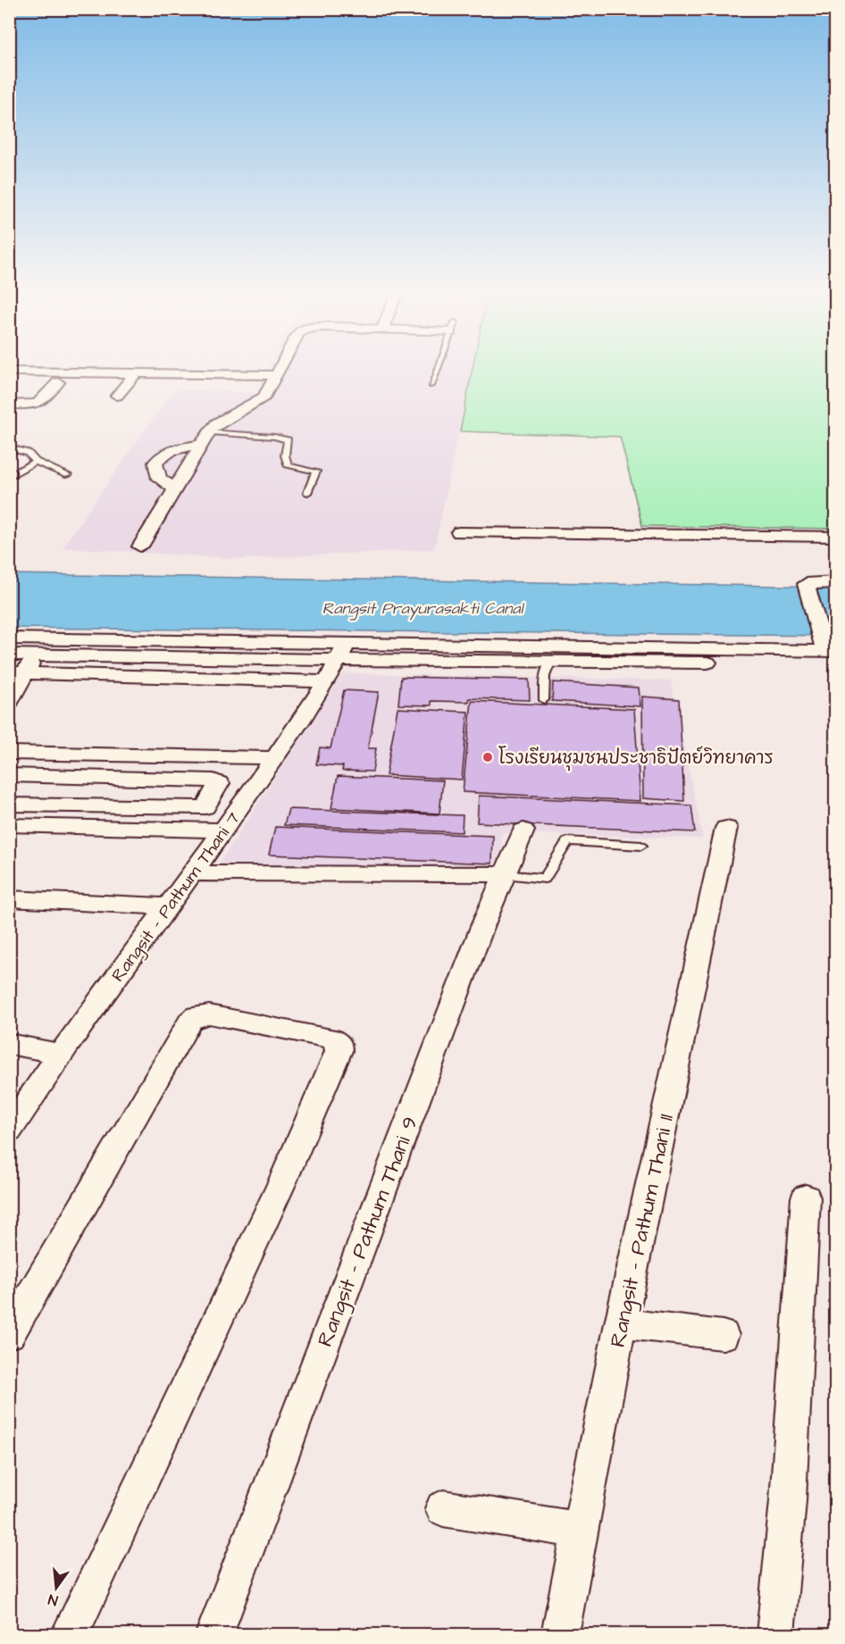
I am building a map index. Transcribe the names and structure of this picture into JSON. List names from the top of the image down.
{
  "streets": {
    "street": ["Rangsit - Pathum Thani 7", "Rangsit - Pathum Thani 11", "Rangsit - Pathum Thani 9"]
  },
  "water": ["Rangsit Prayurasakti Canal"],
  "places": ["โรงเรียนชุมชนประชาธิปัตย์วิทยาคาร"],
  "north": "bottom"
}
